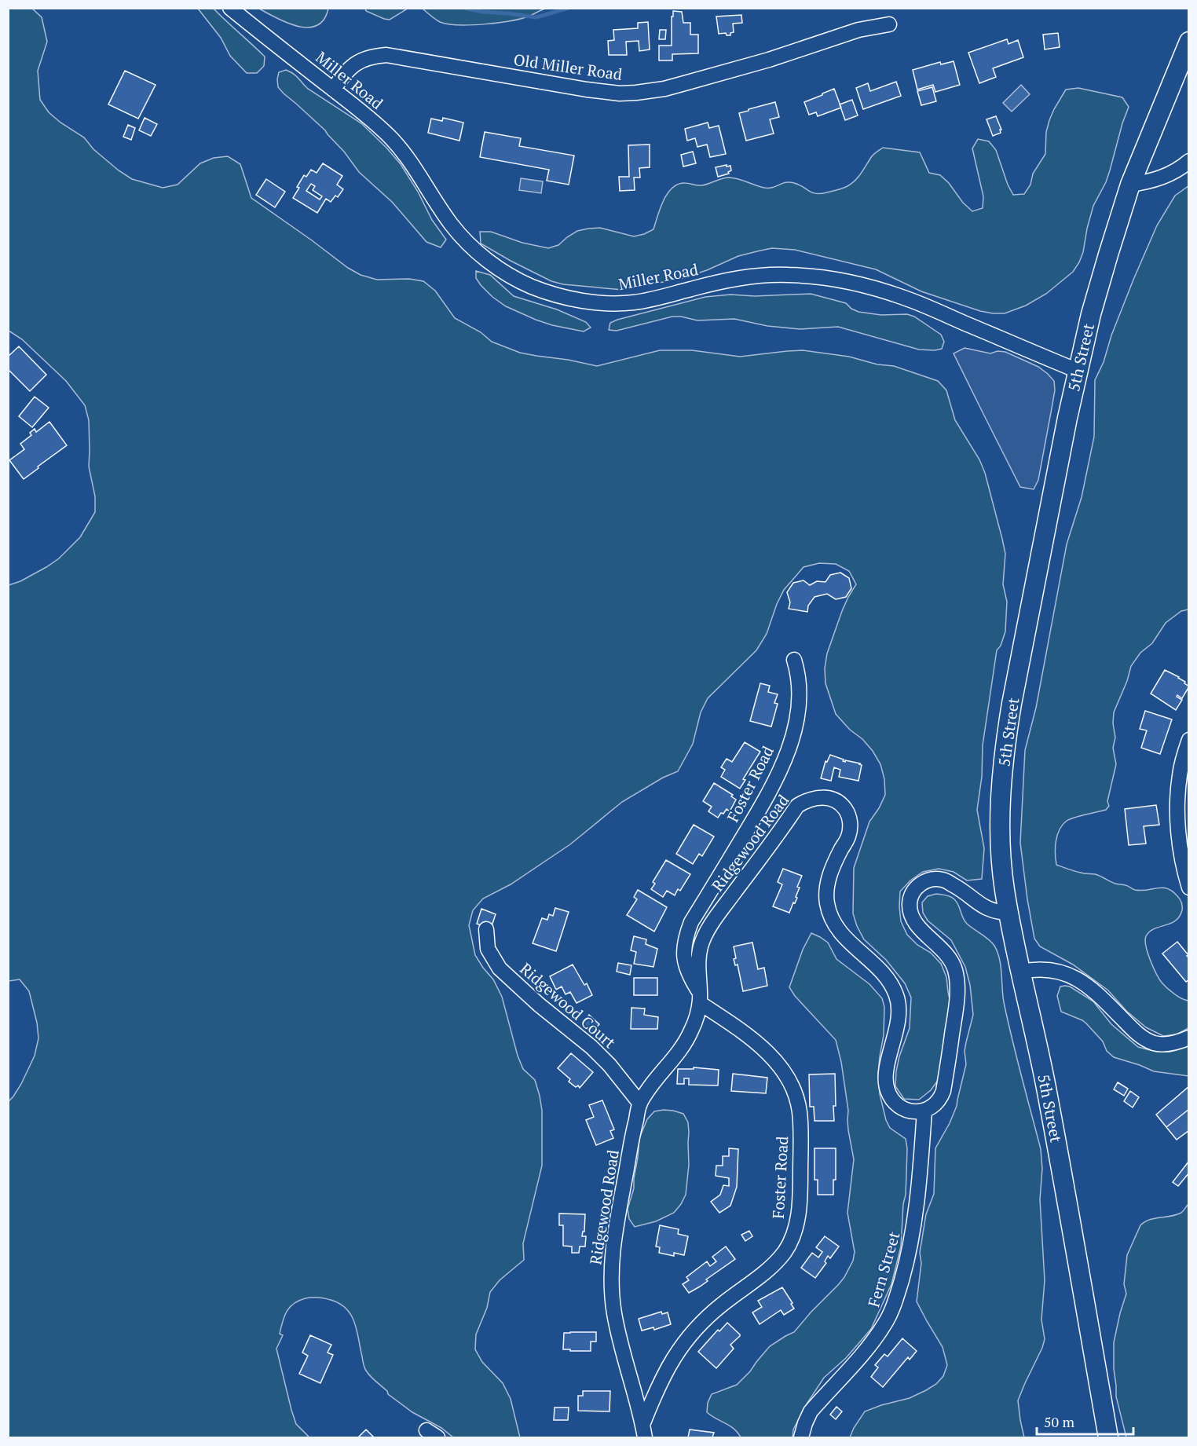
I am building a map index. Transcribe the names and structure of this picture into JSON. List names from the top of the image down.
{
  "streets": {
    "main road": ["5th Street"],
    "street": [
      "Old Miller Road",
      "Miller Road",
      "Foster Road",
      "Ridgewood Road",
      "Ridgewood Court",
      "Fern Street"
    ]
  },
  "crossings": [
    ["Old Miller Road", "Miller Road"],
    ["Miller Road", "5th Street"],
    ["Foster Road", "Ridgewood Road"],
    ["Ridgewood Road", "Ridgewood Court"],
    ["Ridgewood Road", "Fern Street"]
  ],
  "scale_bar": "50 m"
}
